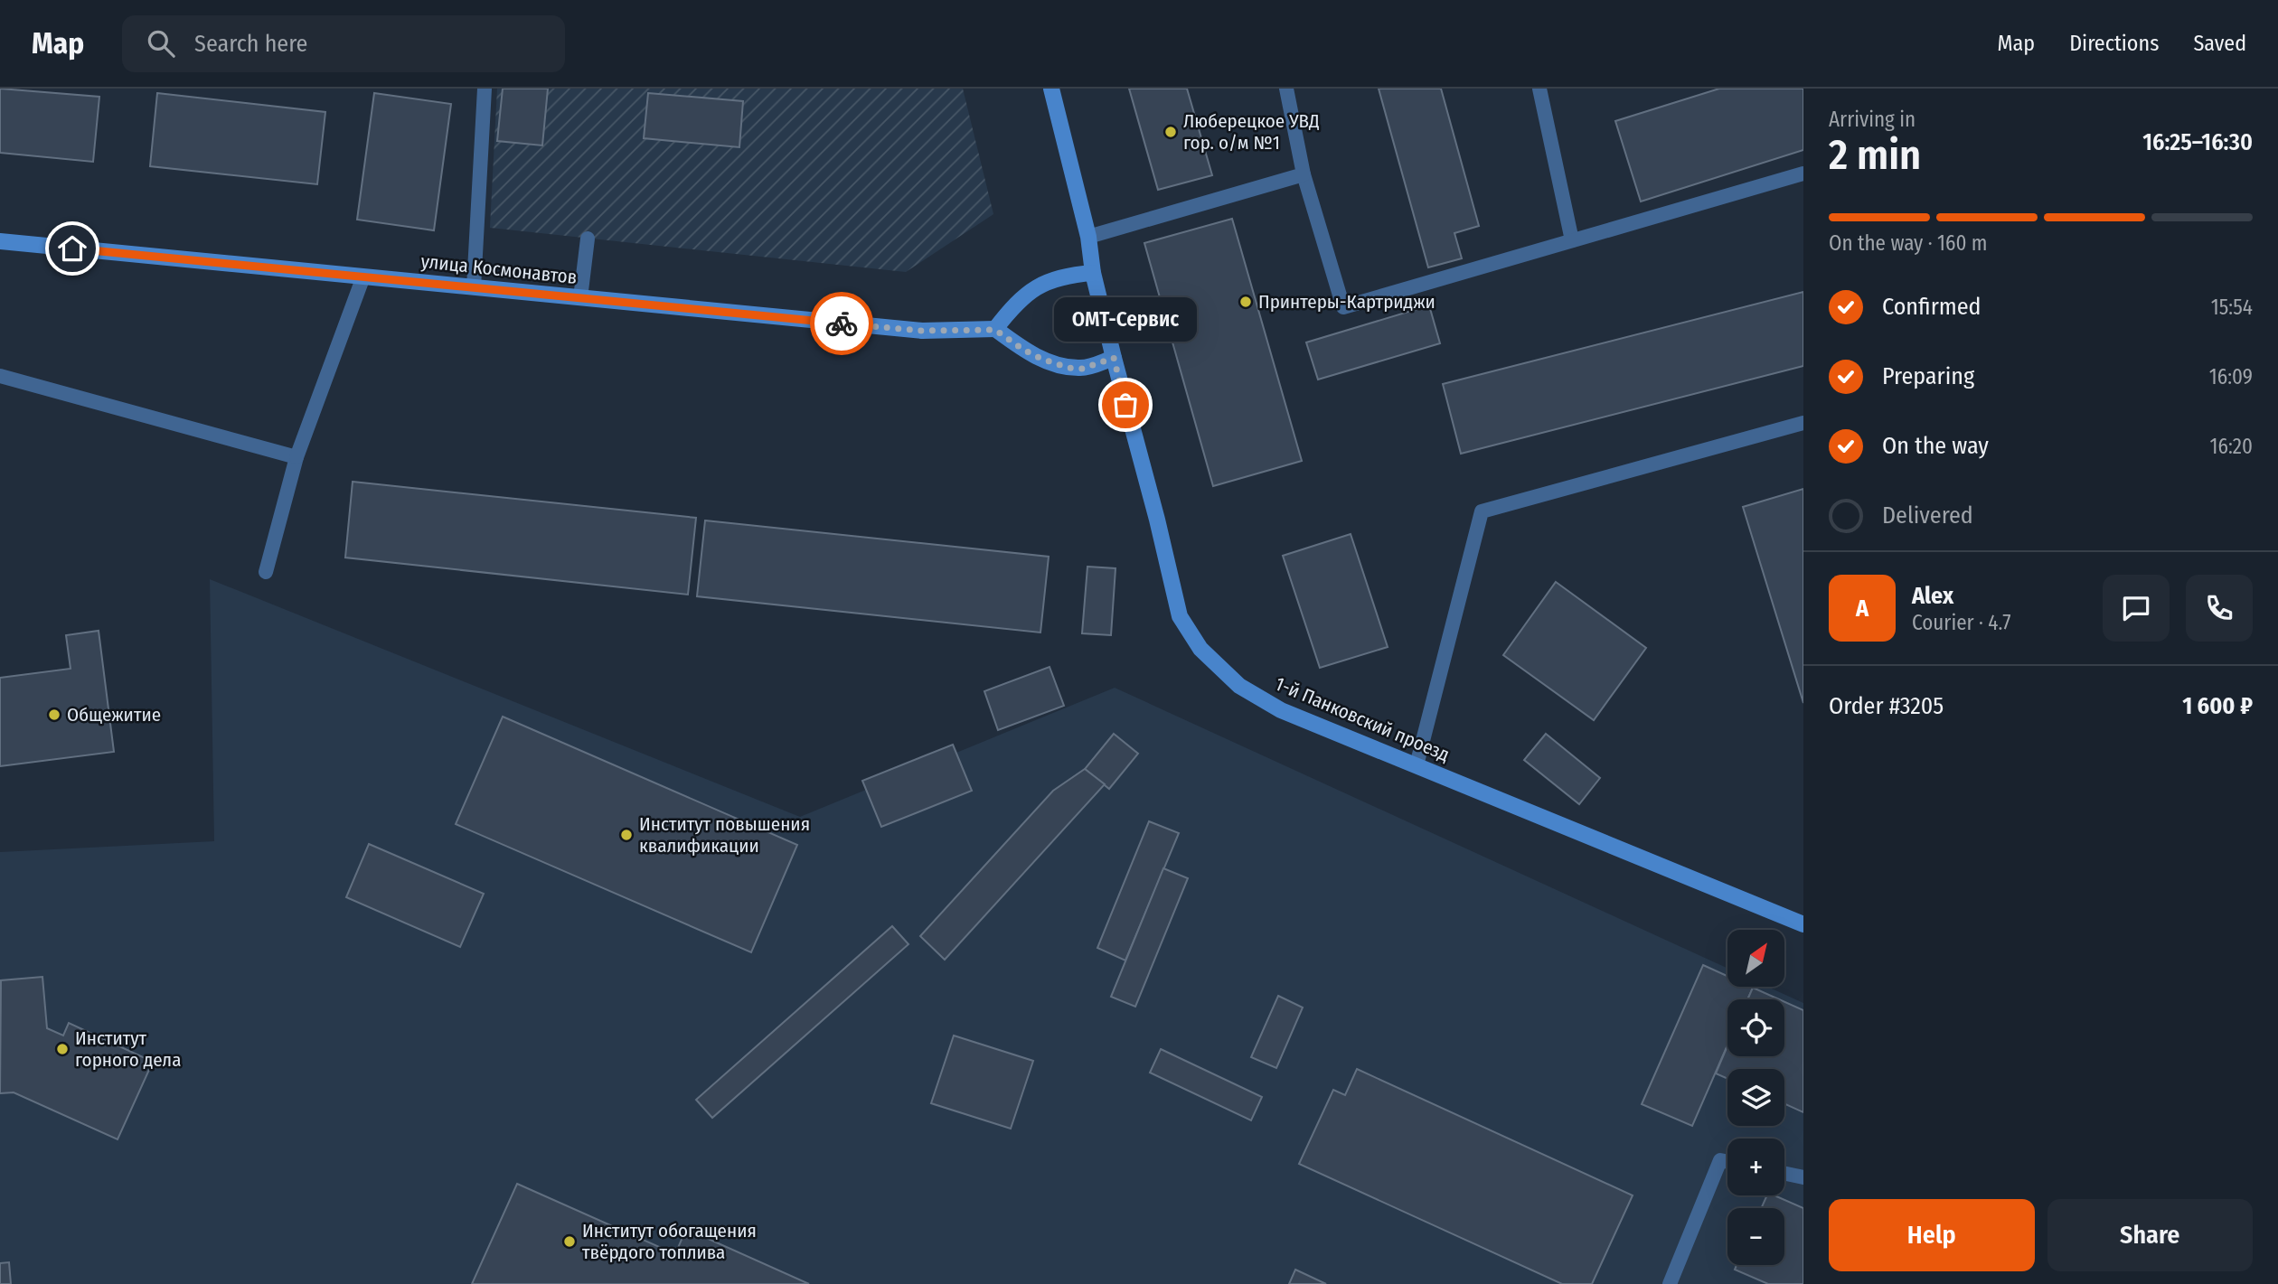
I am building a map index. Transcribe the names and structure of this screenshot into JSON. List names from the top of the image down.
{
  "streets": {
    "street": ["улица Космонавтов", "1-й Панковский проезд"]
  },
  "places": [
    "Люберецкое УВД гор. о/м №1",
    "Принтеры-Картриджи",
    "ОМТ-Сервис",
    "Общежитие",
    "Институт повышения квалификации",
    "Институт горного дела",
    "Институт обогащения твёрдого топлива"
  ],
  "north": "top right",
  "page": {
    "header": "Map",
    "search": "Search here",
    "nav": ["Map", "Directions", "Saved"],
    "heading": ["2 min", "Arriving in", "16:25–16:30"],
    "panel": [
      "Alex",
      "Courier · 4.7",
      "Order #3205",
      "1 600 ₽"
    ],
    "bar": "On the way · 160 m",
    "list": [
      ["Confirmed", "15:54"],
      ["Preparing", "16:09"],
      ["On the way", "16:20"],
      "Delivered"
    ],
    "bubble": "ОМТ-Сервис",
    "round": "A",
    "map_buttons": ["+", "−"],
    "buttons": ["Help", "Share"]
  }
}
